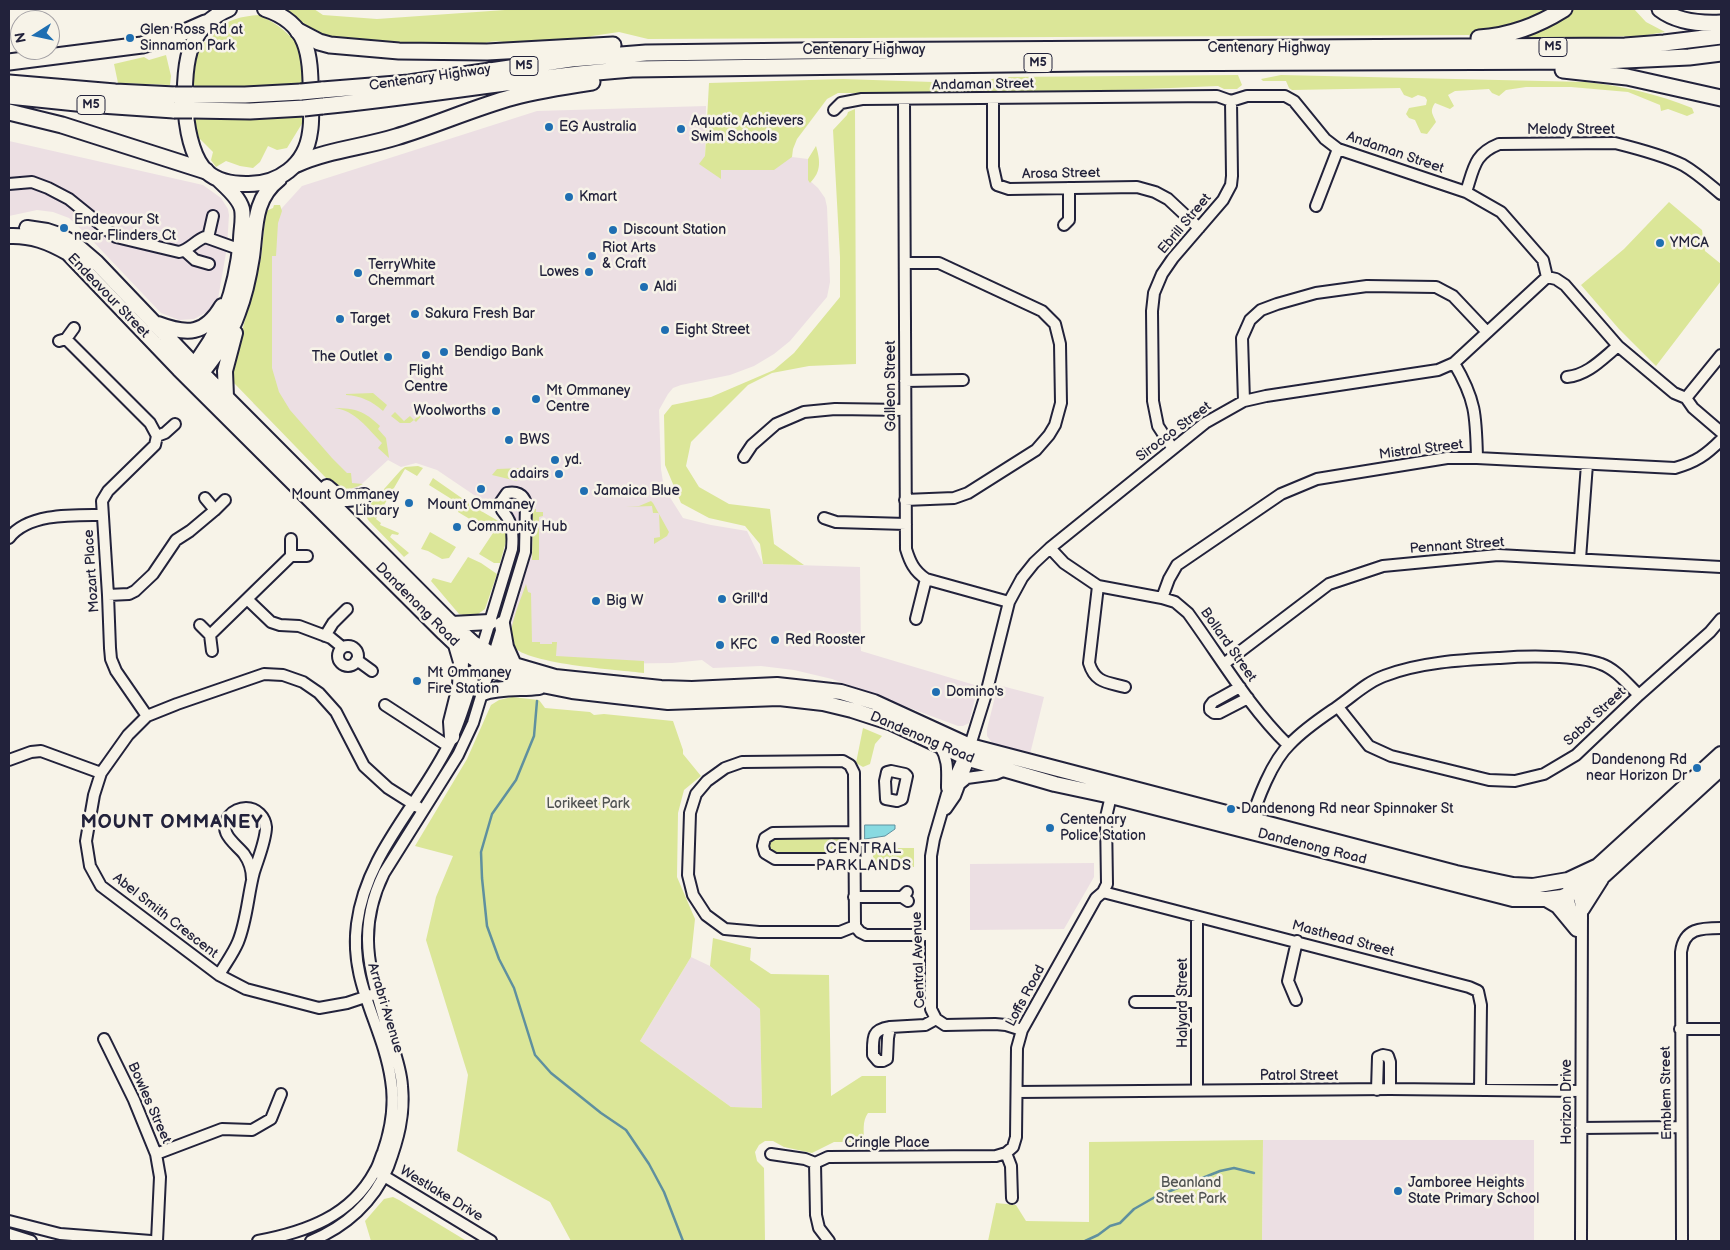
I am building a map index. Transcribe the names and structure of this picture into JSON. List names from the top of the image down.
{
  "streets": {
    "highway": ["M5", "Centenary Highway"],
    "main road": ["Endeavour Street", "Dandenong Road"],
    "street": [
      "Andaman Street",
      "Melody Street",
      "Arosa Street",
      "Ebrill Street",
      "Galleon Street",
      "Sirocco Street",
      "Mistral Street",
      "Pennant Street",
      "Mozart Place",
      "Bollard Street",
      "Sabot Street",
      "Abel Smith Crescent",
      "Masthead Street",
      "Central Avenue",
      "Loffs Road",
      "Halyard Street",
      "Arrabri Avenue",
      "Patrol Street",
      "Emblem Street",
      "Horizon Drive",
      "Bowles Street",
      "Cringle Place",
      "Westlake Drive"
    ]
  },
  "crossings": [
    ["Andaman Street", "Melody Street"],
    ["Andaman Street", "Arosa Street"],
    ["Andaman Street", "Ebrill Street"],
    ["Andaman Street", "Galleon Street"],
    ["Andaman Street", "Sirocco Street"],
    ["Arosa Street", "Ebrill Street"],
    ["Ebrill Street", "Sirocco Street"],
    ["Endeavour Street", "Dandenong Road"],
    ["Sirocco Street", "Dandenong Road"],
    ["Sirocco Street", "Bollard Street"],
    ["Sirocco Street", "Central Avenue"],
    ["Mistral Street", "Bollard Street"],
    ["Pennant Street", "Bollard Street"],
    ["Mozart Place", "Abel Smith Crescent"],
    ["Dandenong Road", "Central Avenue"],
    ["Dandenong Road", "Loffs Road"],
    ["Dandenong Road", "Arrabri Avenue"],
    ["Dandenong Road", "Horizon Drive"],
    ["Abel Smith Crescent", "Arrabri Avenue"],
    ["Masthead Street", "Loffs Road"],
    ["Masthead Street", "Halyard Street"],
    ["Masthead Street", "Patrol Street"],
    ["Central Avenue", "Loffs Road"],
    ["Loffs Road", "Patrol Street"],
    ["Loffs Road", "Cringle Place"],
    ["Halyard Street", "Patrol Street"],
    ["Arrabri Avenue", "Westlake Drive"],
    ["Patrol Street", "Horizon Drive"]
  ],
  "districts": ["MOUNT OMMANEY", "CENTRAL PARKLANDS"],
  "parks": ["Lorikeet Park", "Beanland Street Park"],
  "places": [
    "Glen Ross Rd at Sinnamon Park",
    "EG Australia",
    "Aquatic Achievers Swim Schools",
    "Kmart",
    "Endeavour St near Flinders Ct",
    "Discount Station",
    "YMCA",
    "Riot Arts & Craft",
    "Lowes",
    "TerryWhite Chemmart",
    "Aldi",
    "Sakura Fresh Bar",
    "Target",
    "Eight Street",
    "Bendigo Bank",
    "Flight Centre",
    "The Outlet",
    "Mt Ommaney Centre",
    "Woolworths",
    "BWS",
    "yd.",
    "adairs",
    "Mount Ommaney",
    "Jamaica Blue",
    "Mount Ommaney Library",
    "Community Hub",
    "Grill'd",
    "Big W",
    "Red Rooster",
    "KFC",
    "Mt Ommaney Fire Station",
    "Domino's",
    "Dandenong Rd near Horizon Dr",
    "Dandenong Rd near Spinnaker St",
    "Centenary Police Station",
    "Jamboree Heights State Primary School"
  ],
  "north": "left"
}
